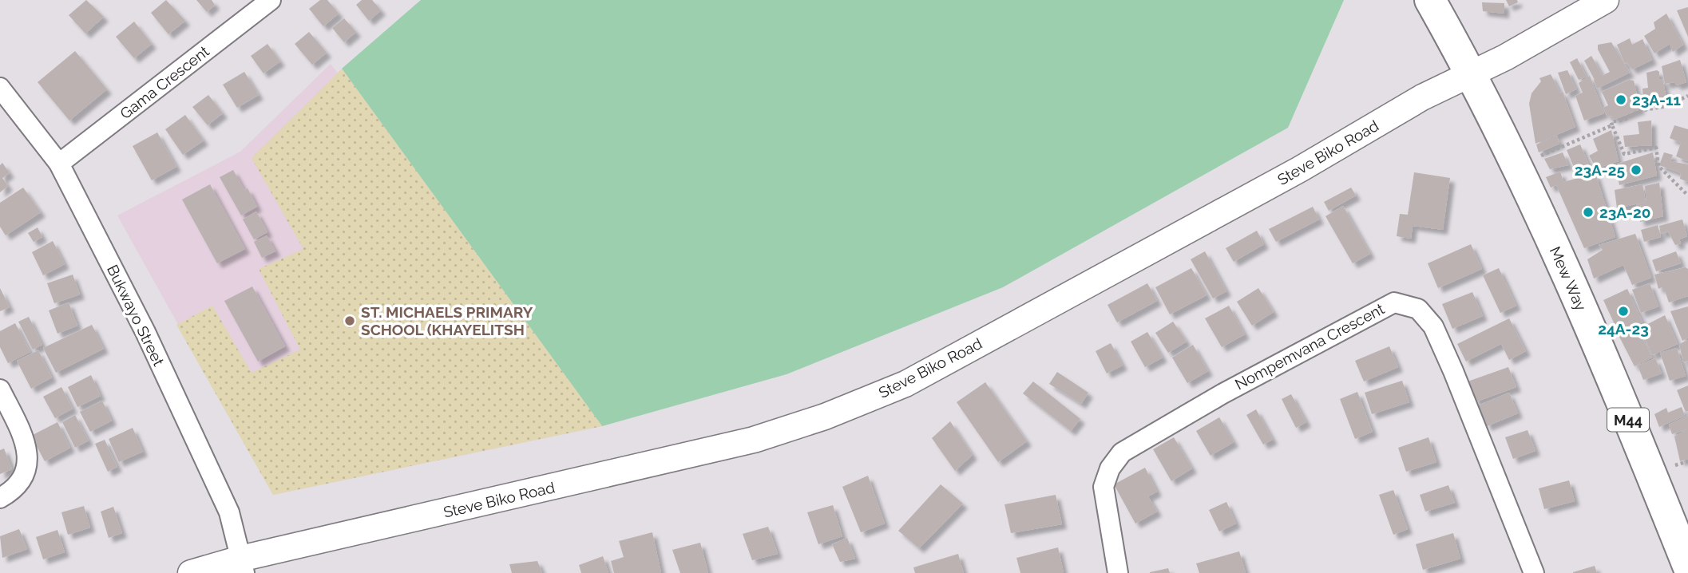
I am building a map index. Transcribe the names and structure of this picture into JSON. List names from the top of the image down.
{
  "streets": {
    "main road": ["Mew Way", "M44"],
    "street": [
      "Gama Crescent",
      "Steve Biko Road",
      "Bukwayo Street",
      "Nompemvana Crescent"
    ]
  },
  "crossings": [
    ["Gama Crescent", "Bukwayo Street"],
    ["Steve Biko Road", "Mew Way"],
    ["Steve Biko Road", "Bukwayo Street"]
  ],
  "places": [
    "23A-11",
    "23A-25",
    "23A-20",
    "24A-23",
    "ST. MICHAELS PRIMARY SCHOOL (KHAYELITSH"
  ]
}
